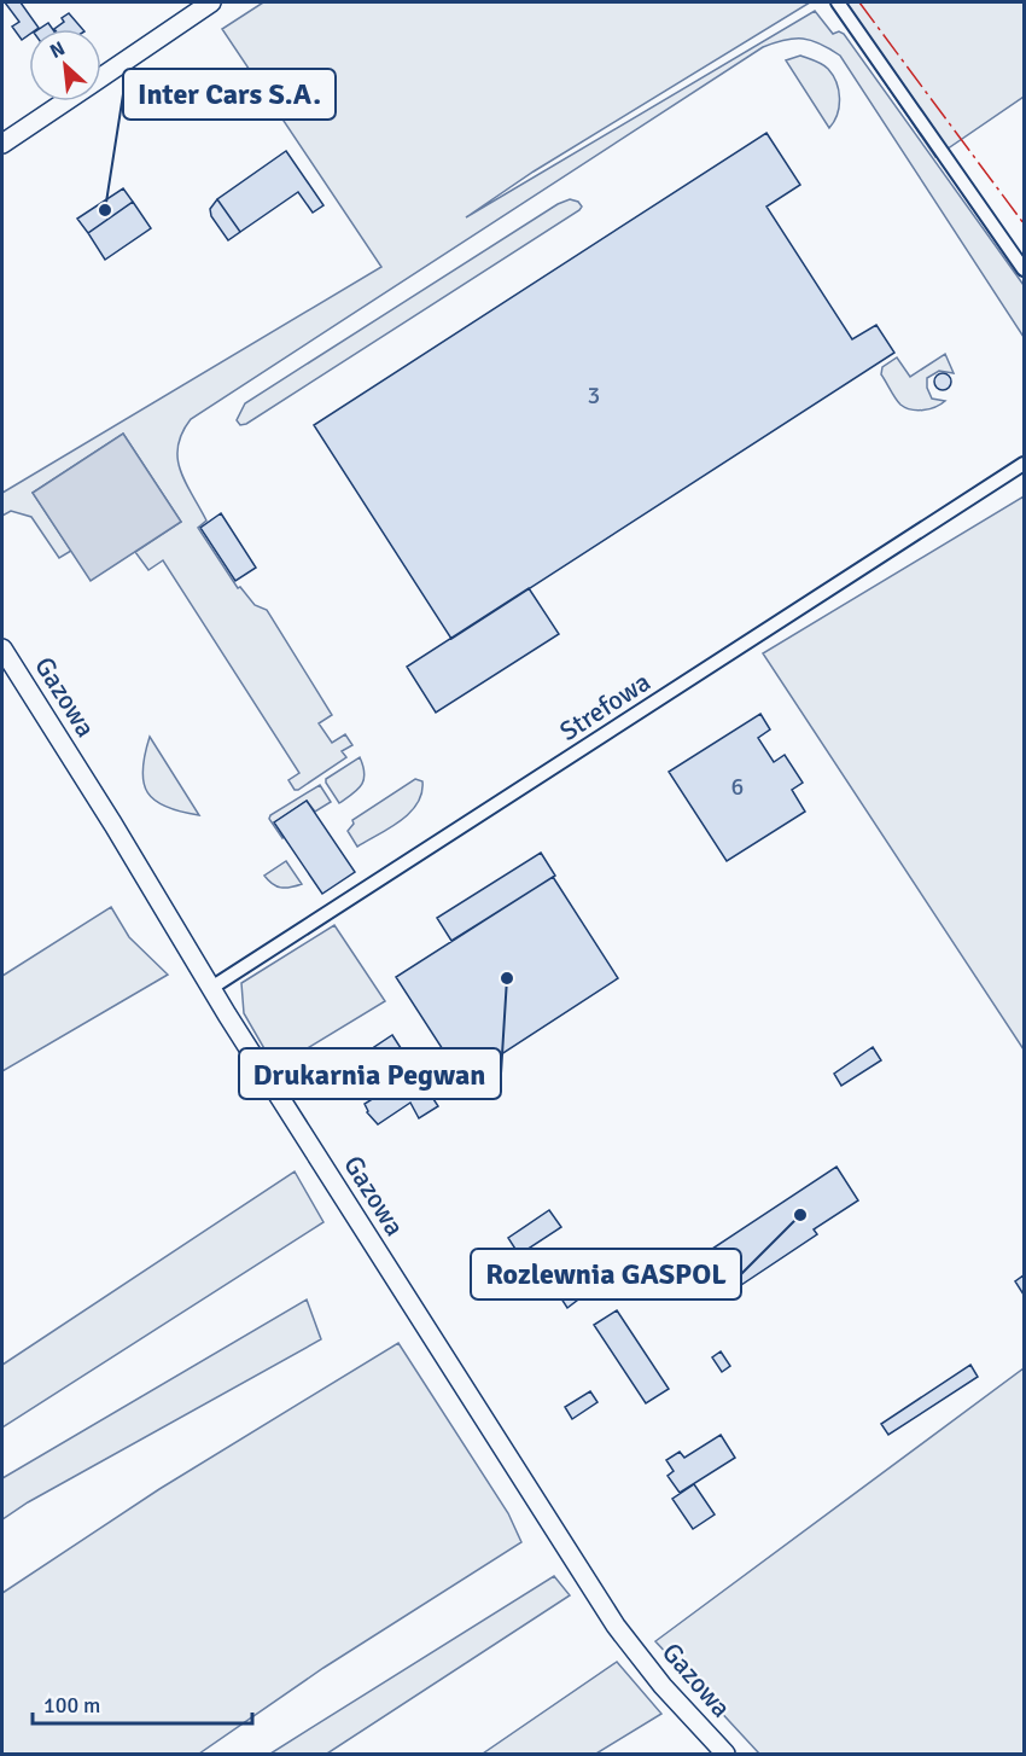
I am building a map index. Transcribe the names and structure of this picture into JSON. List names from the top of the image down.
{
  "streets": {
    "street": ["Gazowa", "Strefowa"]
  },
  "crossings": [
    ["Gazowa", "Strefowa"]
  ],
  "places": ["Inter Cars S.A.", "Drukarnia Pegwan", "Rozlewnia GASPOL"],
  "house_numbers": ["3", "6"],
  "scale_bar": "100 m",
  "north": "top left"
}
